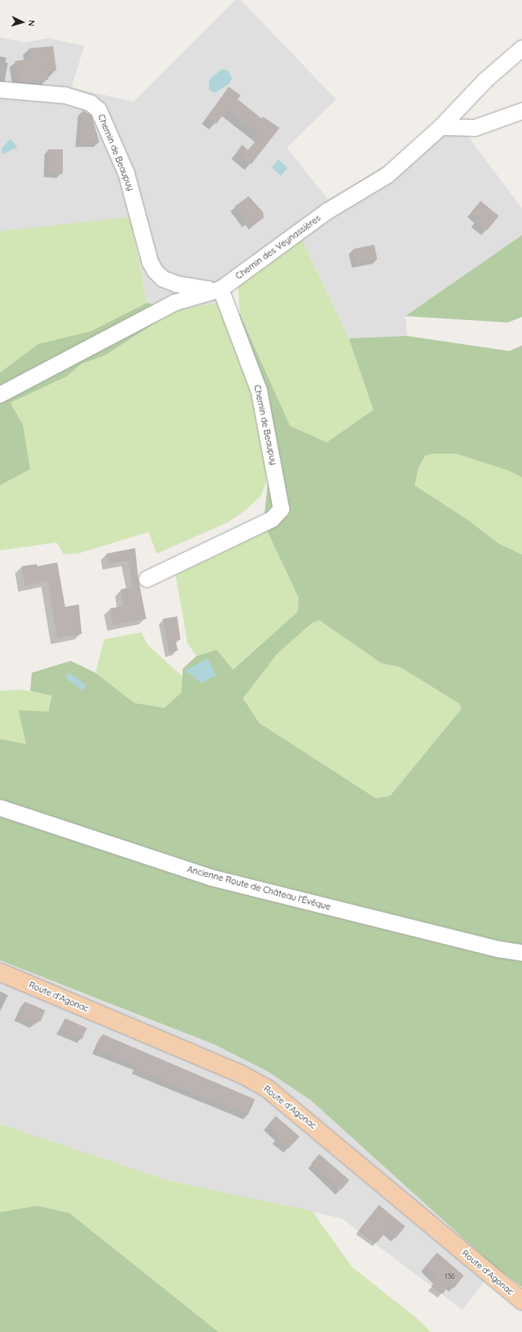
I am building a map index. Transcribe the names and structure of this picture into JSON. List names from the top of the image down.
{
  "streets": {
    "main road": ["Route d'Agonac"],
    "street": ["Chemin de Beaupuy", "Chemin des Veynassières", "Ancienne Route de Château l'Évêque"]
  },
  "crossings": [
    ["Chemin de Beaupuy", "Chemin des Veynassières"]
  ],
  "house_numbers": ["136"],
  "north": "right"
}
